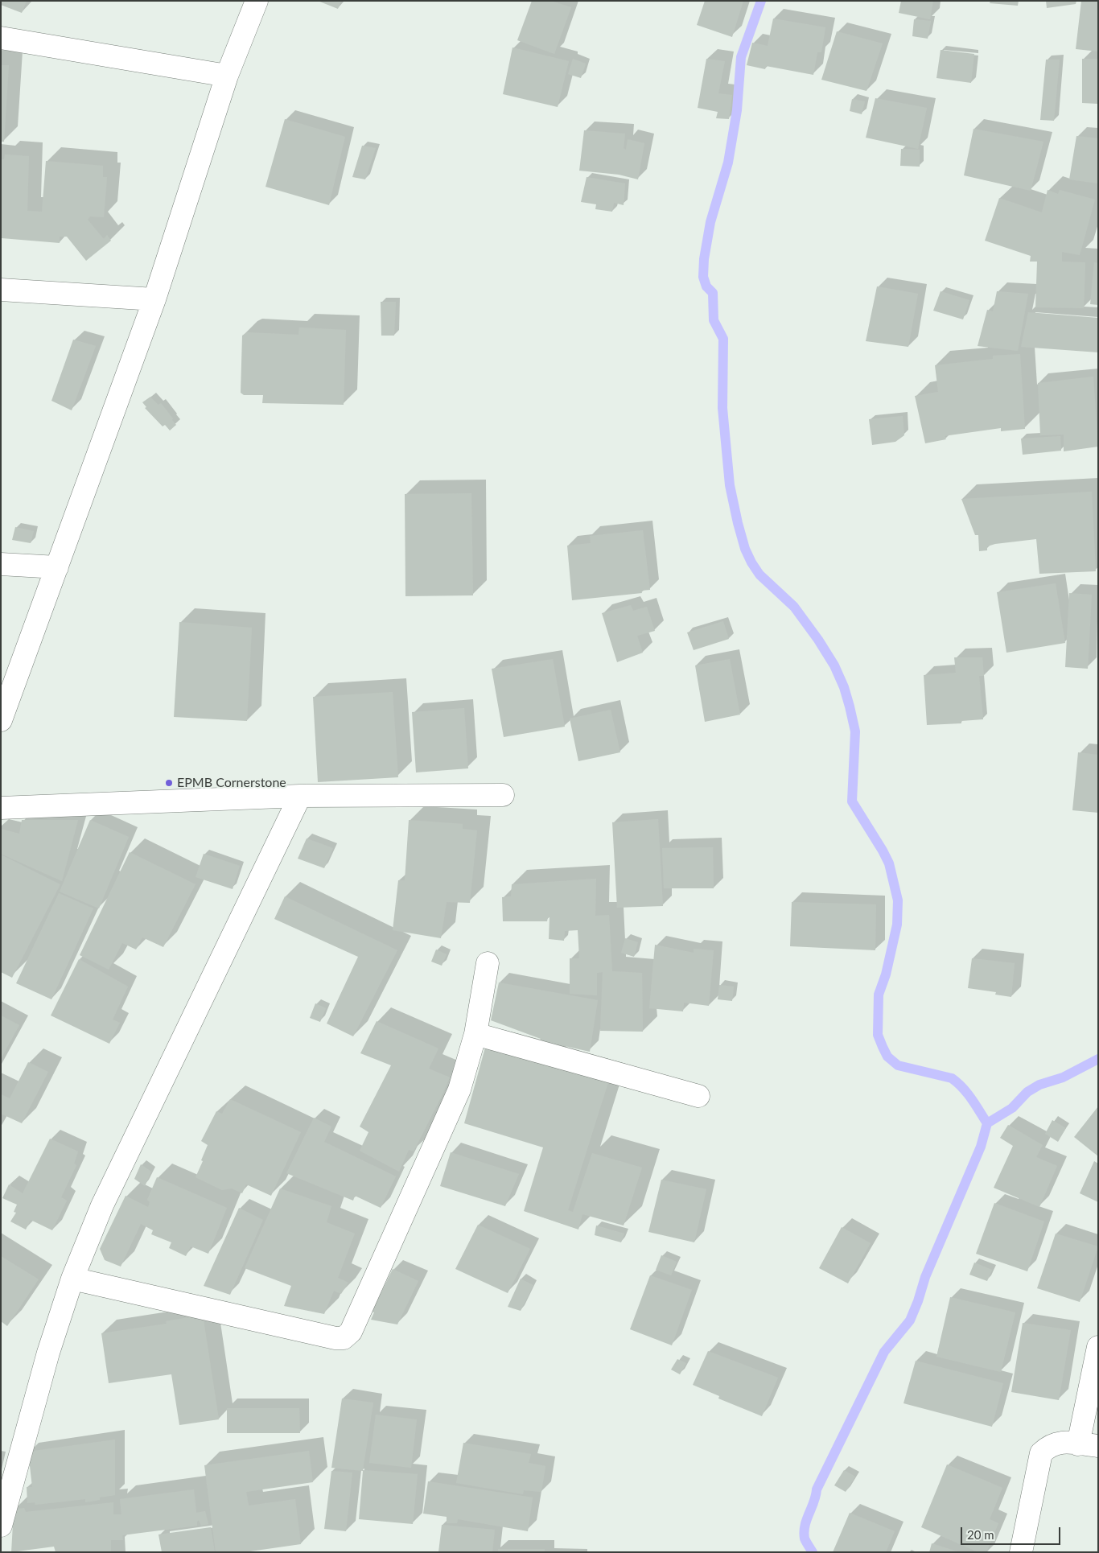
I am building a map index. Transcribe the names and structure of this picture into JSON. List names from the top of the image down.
{
  "places": ["EPMB Cornerstone"],
  "scale_bar": "20 m"
}
